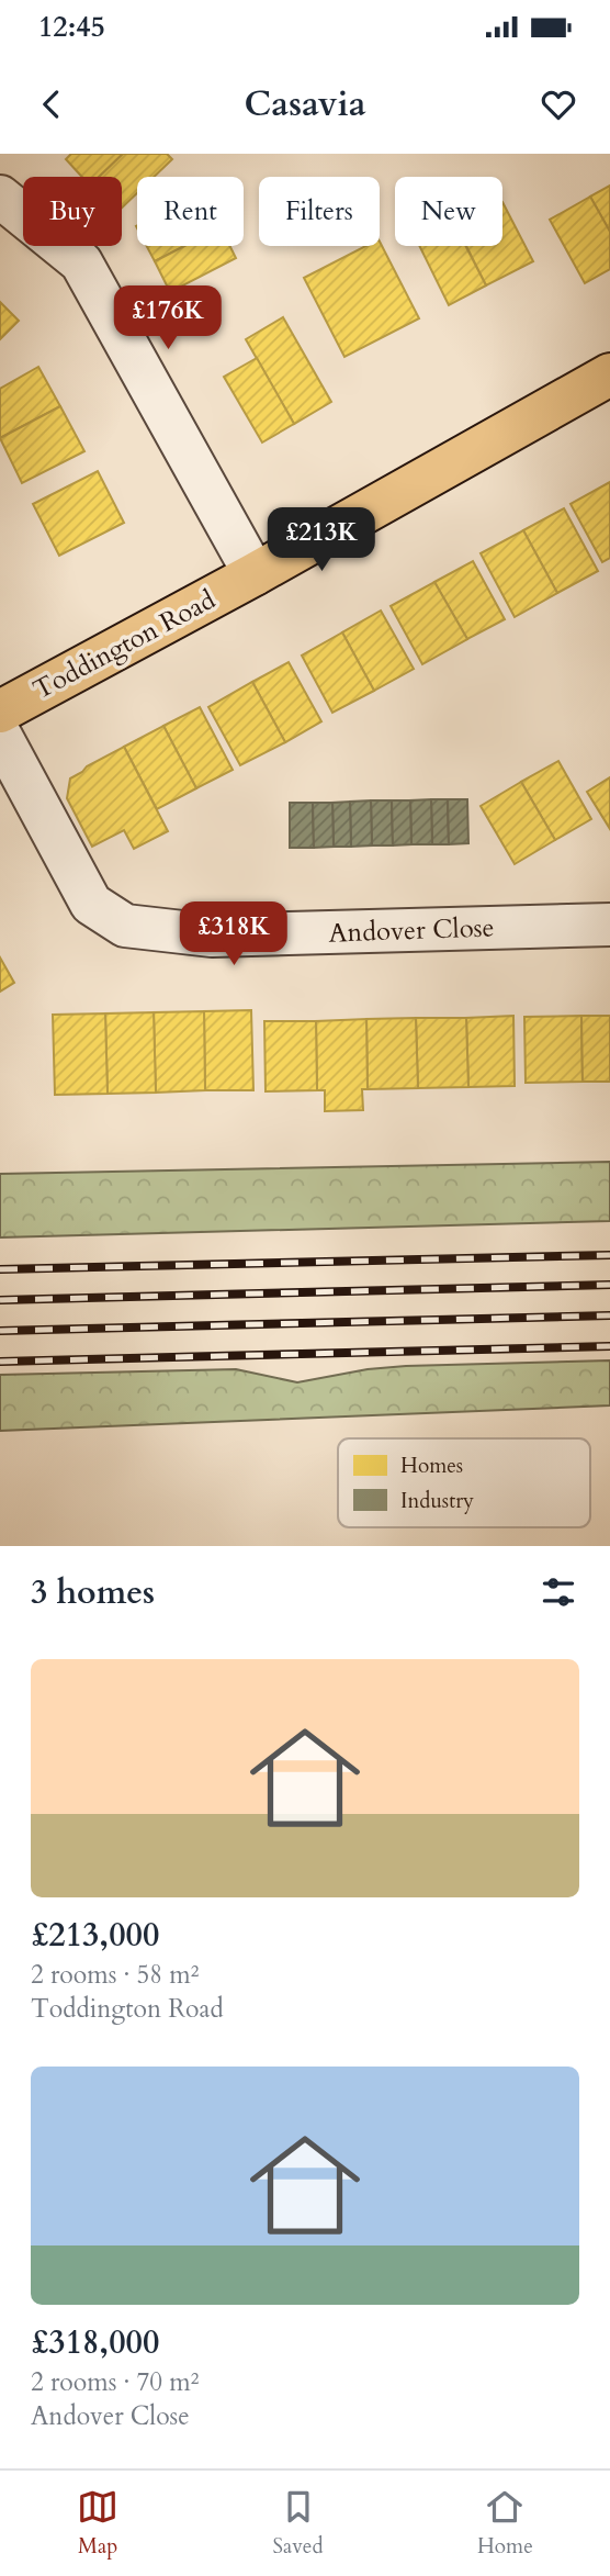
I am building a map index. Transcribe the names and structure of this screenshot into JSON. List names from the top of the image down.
{
  "streets": {
    "main road": ["Toddington Road"],
    "street": ["Andover Close"]
  },
  "legend": ["Homes", "Industry"],
  "page": {
    "status": "12:45",
    "header": "Casavia",
    "chip": [
      "Buy",
      "Rent",
      "Filters",
      "New"
    ],
    "price": ["£176K", "£213K", "£318K"],
    "heading": "3 homes",
    "list": [
      {
        "name": "£213,000",
        "note": "2 rooms · 58 m² · Toddington Road"
      },
      {
        "name": "£318,000",
        "note": "2 rooms · 70 m² · Andover Close"
      }
    ],
    "tabs": ["Map", "Saved", "Home"]
  }
}
